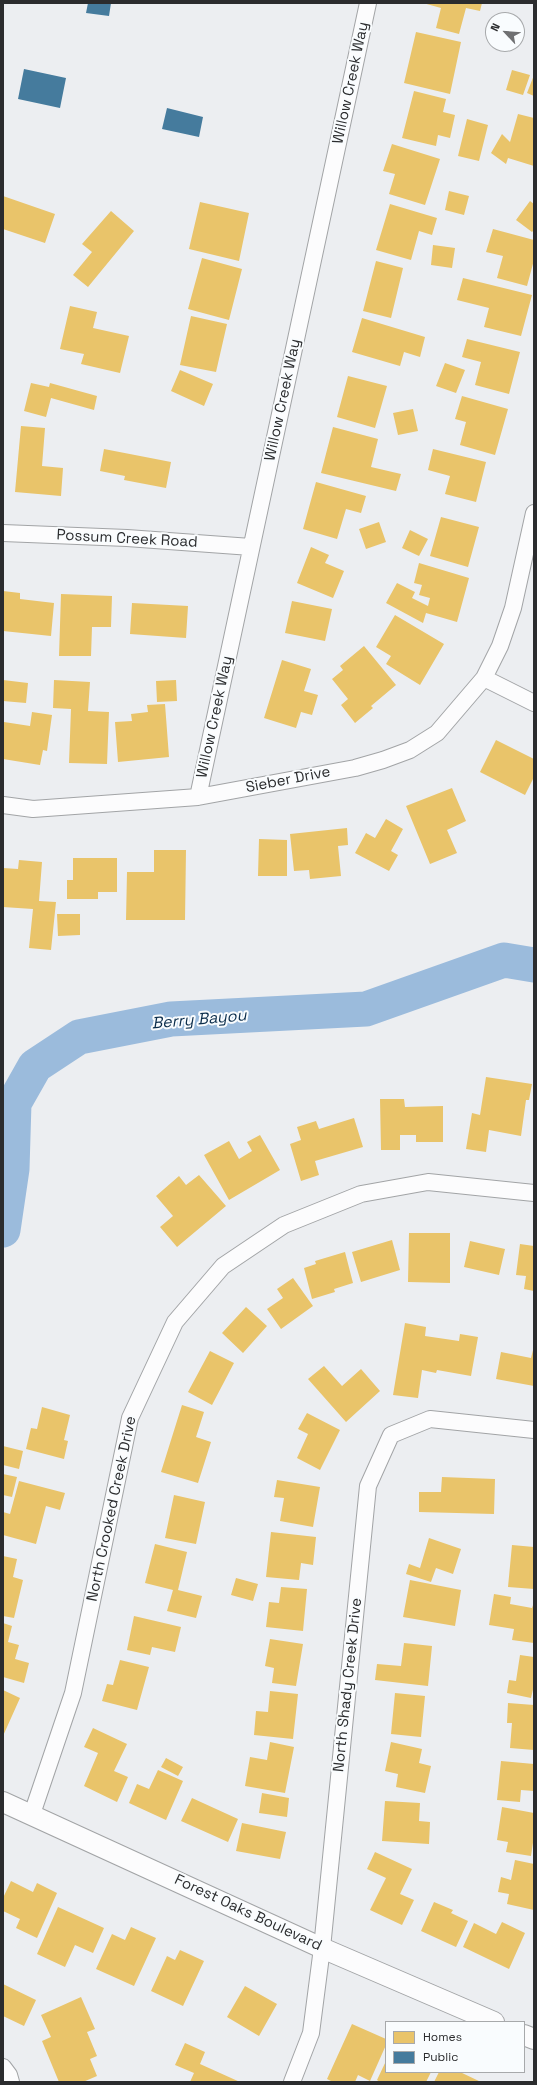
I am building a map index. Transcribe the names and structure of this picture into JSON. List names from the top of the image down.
{
  "streets": {
    "street": [
      "Willow Creek Way",
      "Possum Creek Road",
      "Sieber Drive",
      "North Crooked Creek Drive",
      "North Shady Creek Drive",
      "Forest Oaks Boulevard"
    ]
  },
  "crossings": [
    ["Willow Creek Way", "Possum Creek Road"],
    ["Willow Creek Way", "Sieber Drive"],
    ["North Crooked Creek Drive", "Forest Oaks Boulevard"],
    ["North Shady Creek Drive", "Forest Oaks Boulevard"]
  ],
  "water": ["Berry Bayou"],
  "legend": ["Homes", "Public"],
  "north": "top left"
}
